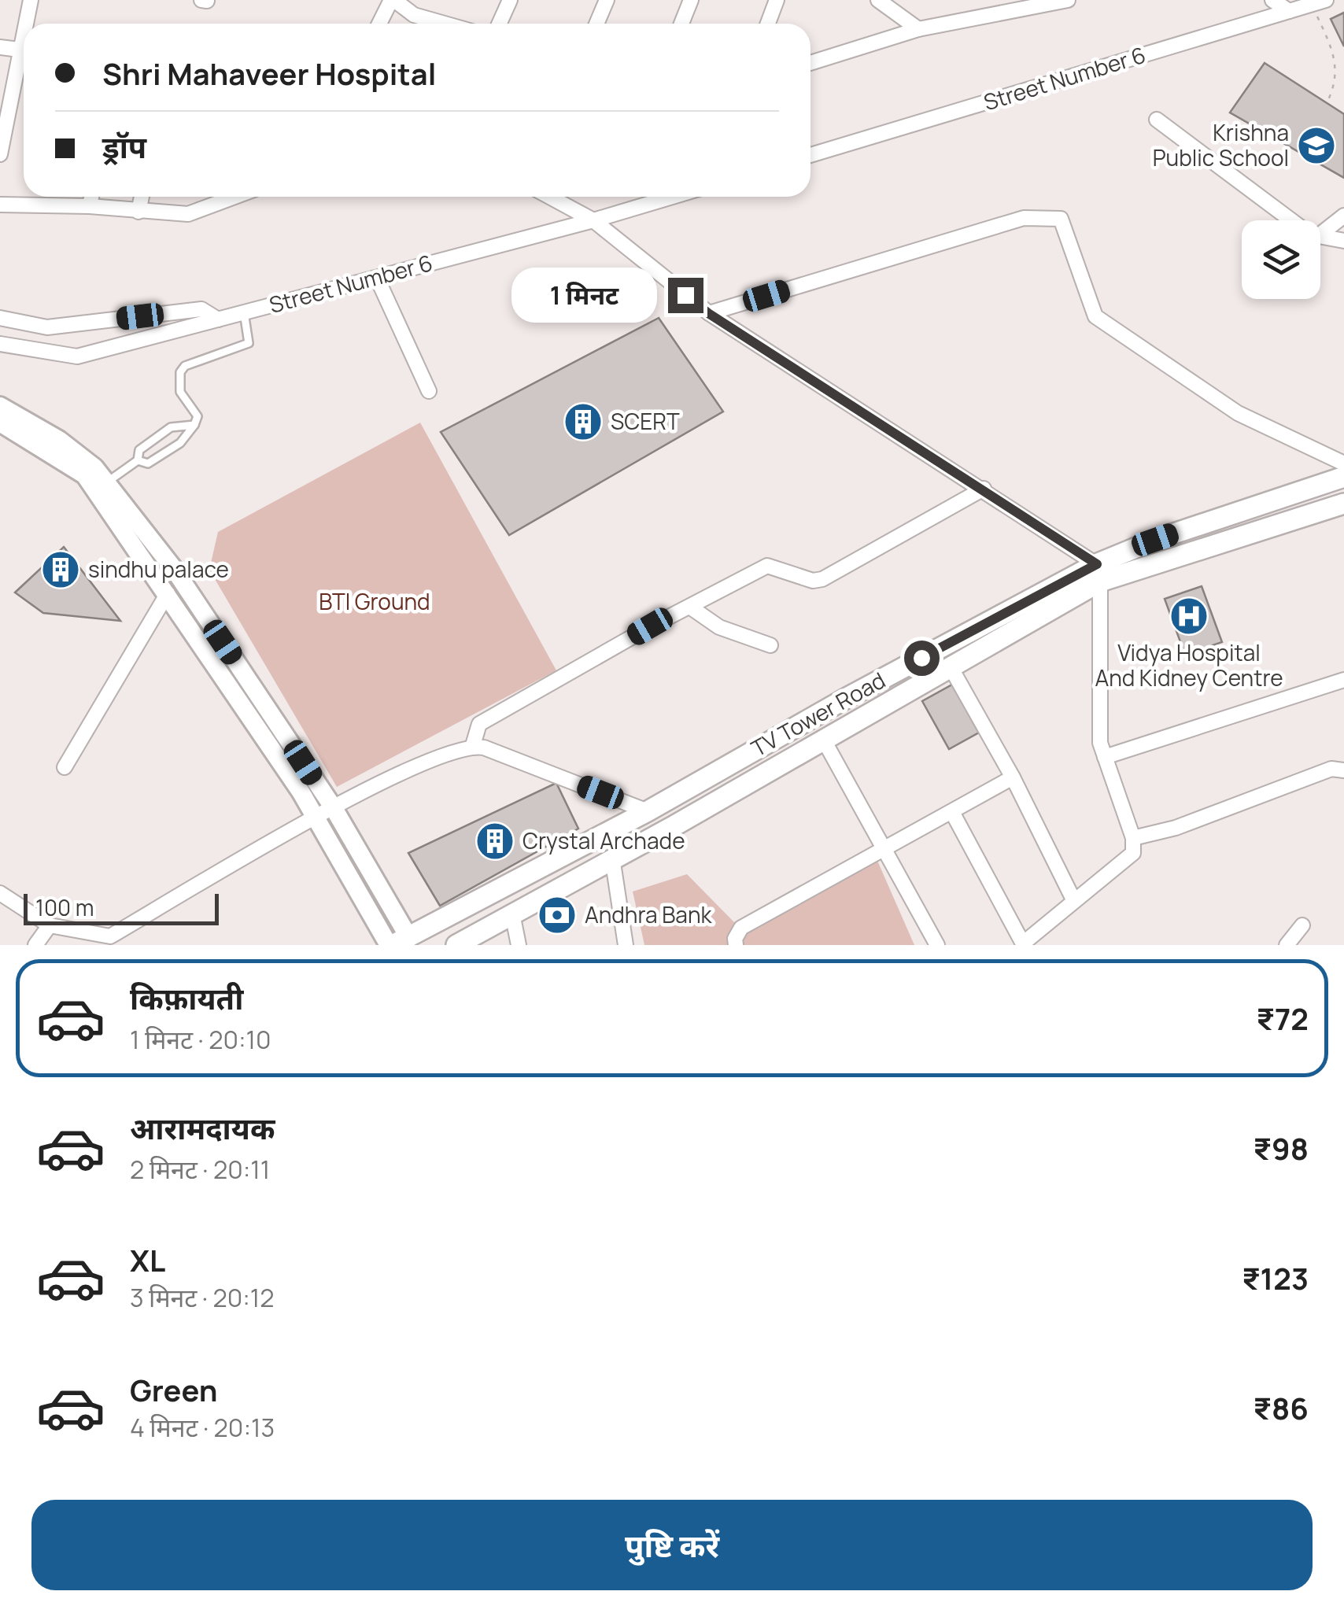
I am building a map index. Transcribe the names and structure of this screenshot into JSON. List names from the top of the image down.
{
  "streets": {
    "main road": ["TV Tower Road"],
    "street": ["Street Number 6"]
  },
  "parks": ["BTI Ground"],
  "places": {
    "school or university": ["Krishna Public School"],
    "building": ["SCERT", "sindhu palace", "Crystal Archade"],
    "hospital": ["Vidya Hospital And Kidney Centre"],
    "bank": ["Andhra Bank"]
  },
  "scale_bar": "100 m",
  "page": {
    "banner": ["Shri Mahaveer Hospital", "ड्रॉप"],
    "bubble": "1 मिनट",
    "scale": "100 m",
    "list": [
      {
        "name": "किफ़ायती",
        "note": "1 मिनट · 20:10",
        "value": "₹72"
      },
      {
        "name": "आरामदायक",
        "note": "2 मिनट · 20:11",
        "value": "₹98"
      },
      {
        "name": "XL",
        "note": "3 मिनट · 20:12",
        "value": "₹123"
      },
      {
        "name": "Green",
        "note": "4 मिनट · 20:13",
        "value": "₹86"
      }
    ],
    "buttons": "पुष्टि करें"
  }
}
